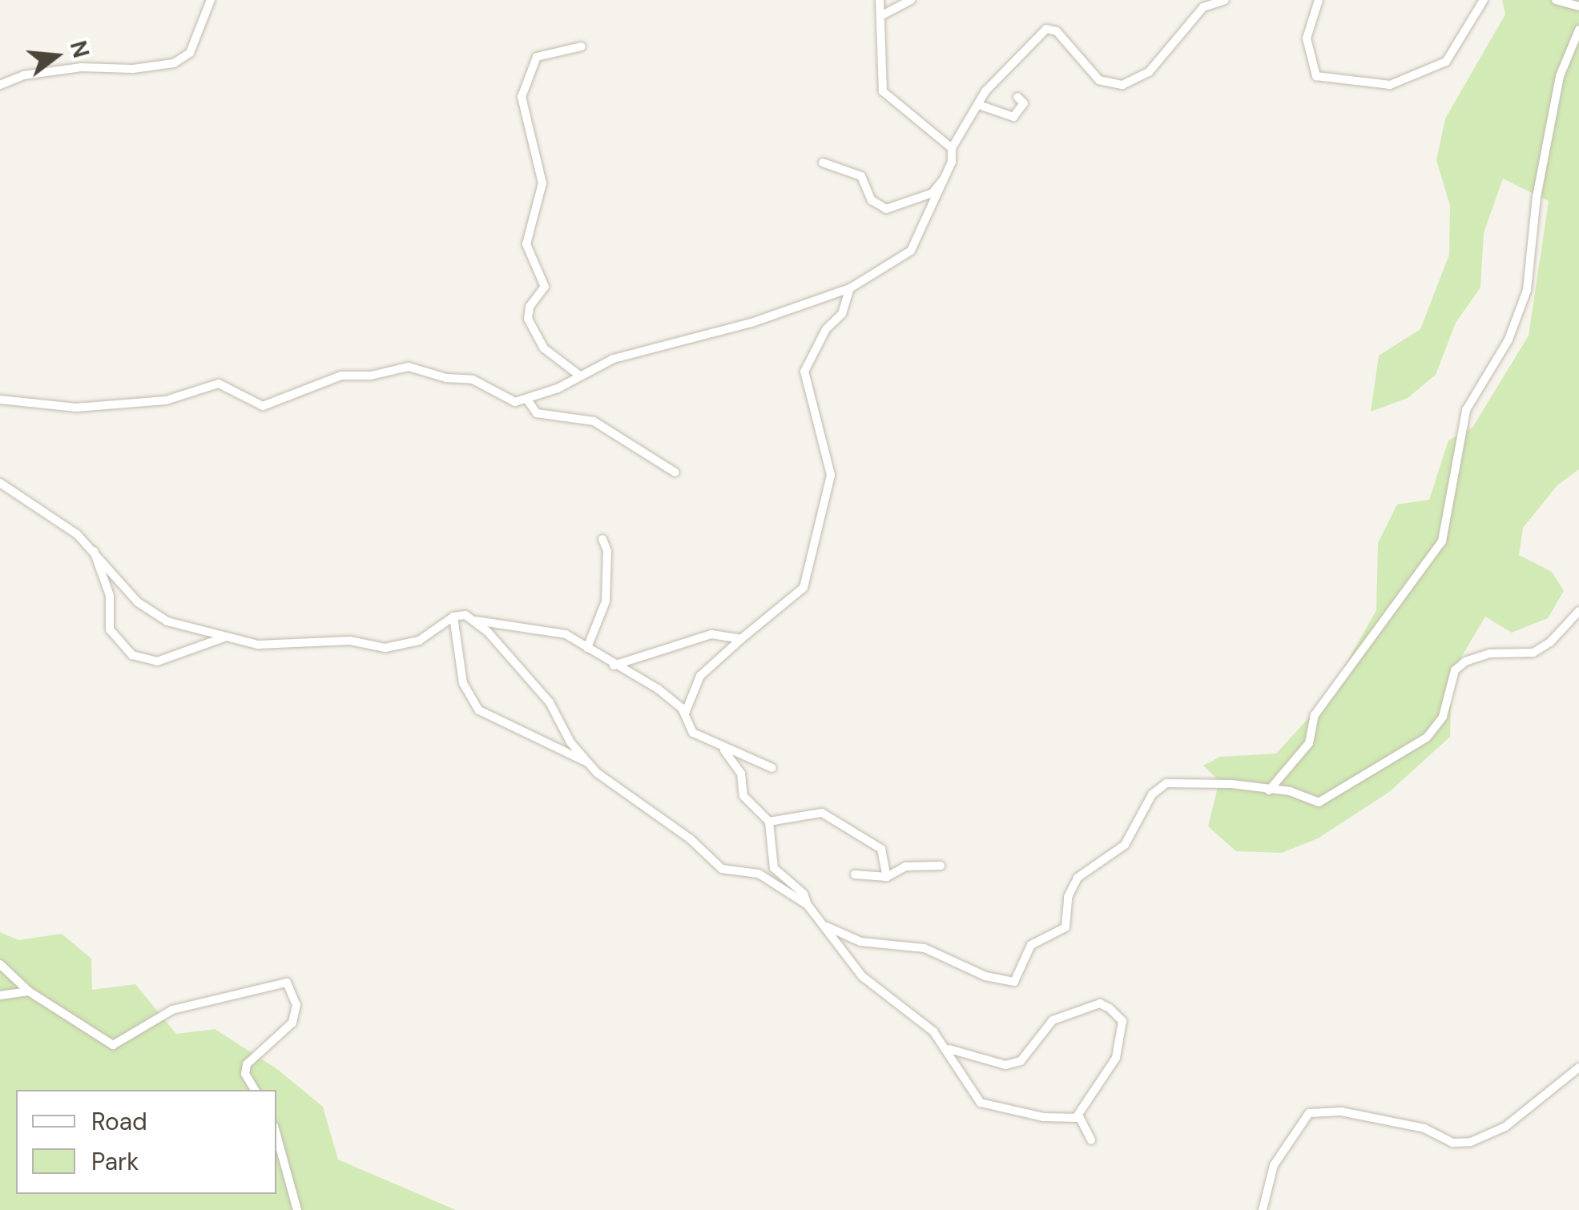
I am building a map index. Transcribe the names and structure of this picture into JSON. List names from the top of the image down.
{
  "legend": ["Road", "Park"],
  "north": "right"
}
